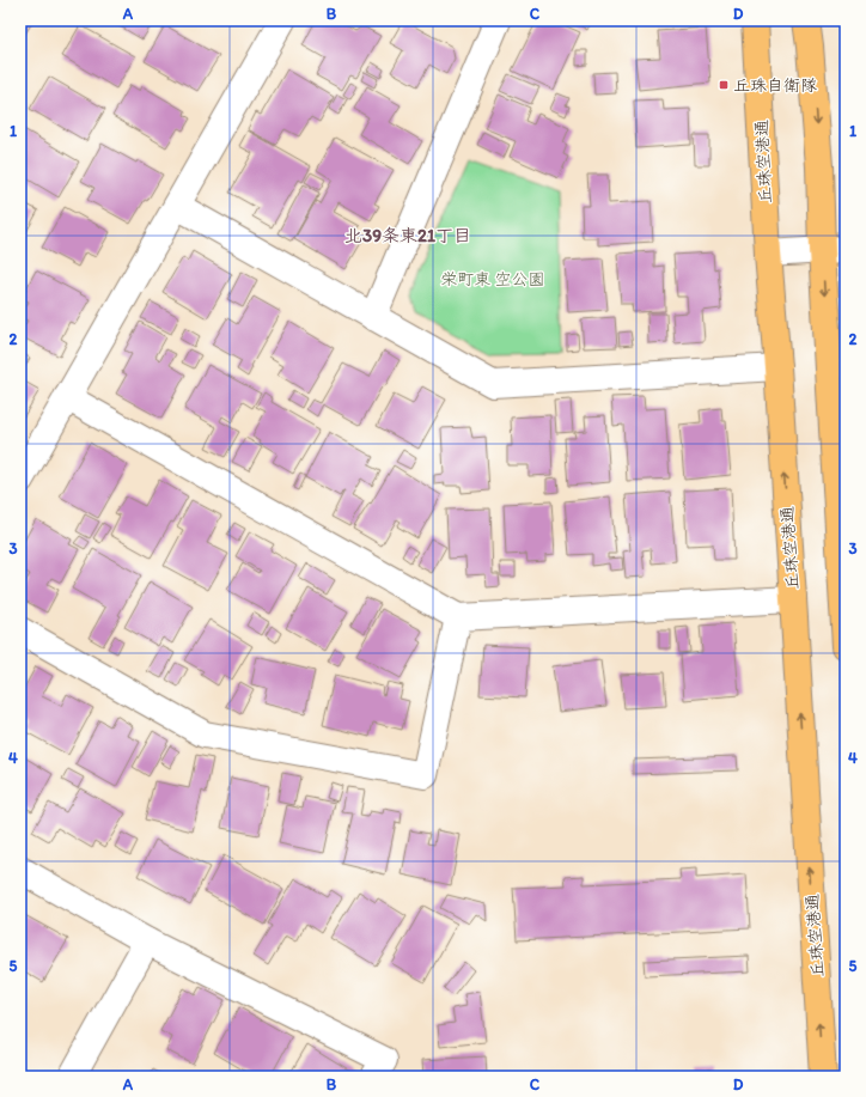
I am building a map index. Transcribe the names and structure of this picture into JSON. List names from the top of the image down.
{
  "streets": {
    "main road": ["丘珠空港通"]
  },
  "districts": ["北39条東21丁目"],
  "parks": ["栄町東 空公園"],
  "places": {
    "transit": ["丘珠自衛隊"]
  },
  "grid": {
    "columns": [
      "A",
      "B",
      "C",
      "D"
    ],
    "rows": [
      "1",
      "2",
      "3",
      "4",
      "5"
    ]
  }
}
